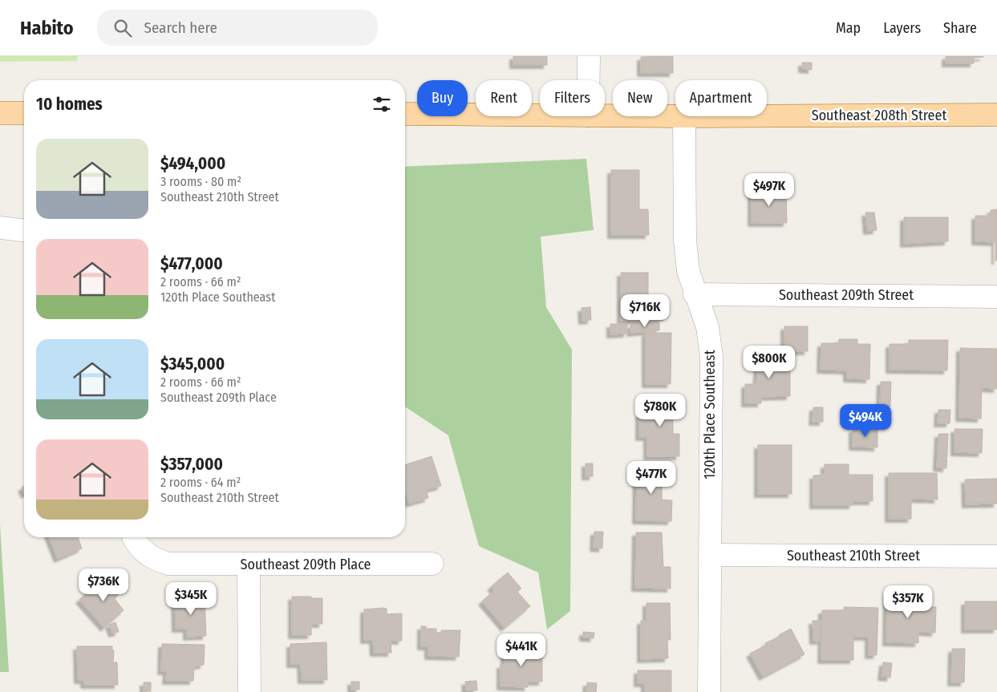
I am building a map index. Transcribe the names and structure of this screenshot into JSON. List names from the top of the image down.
{
  "streets": {
    "main road": ["Southeast 208th Street"],
    "street": [
      "Southeast 209th Street",
      "120th Place Southeast",
      "Southeast 210th Street",
      "Southeast 209th Place"
    ]
  },
  "crossings": [
    ["Southeast 209th Street", "120th Place Southeast"],
    ["120th Place Southeast", "Southeast 210th Street"]
  ],
  "page": {
    "header": "Habito",
    "search": "Search here",
    "nav": ["Map", "Layers", "Share"],
    "chip": [
      "Buy",
      "Rent",
      "Filters",
      "New",
      "Apartment"
    ],
    "heading": "10 homes",
    "list": [
      {
        "name": "$494,000",
        "note": "3 rooms · 80 m² · Southeast 210th Street"
      },
      {
        "name": "$477,000",
        "note": "2 rooms · 66 m² · 120th Place Southeast"
      },
      {
        "name": "$345,000",
        "note": "2 rooms · 66 m² · Southeast 209th Place"
      },
      {
        "name": "$357,000",
        "note": "2 rooms · 64 m² · Southeast 210th Street"
      }
    ],
    "price": [
      "$497K",
      "$716K",
      "$800K",
      "$780K",
      "$494K",
      "$477K",
      "$736K",
      "$345K",
      "$357K",
      "$441K"
    ]
  }
}
